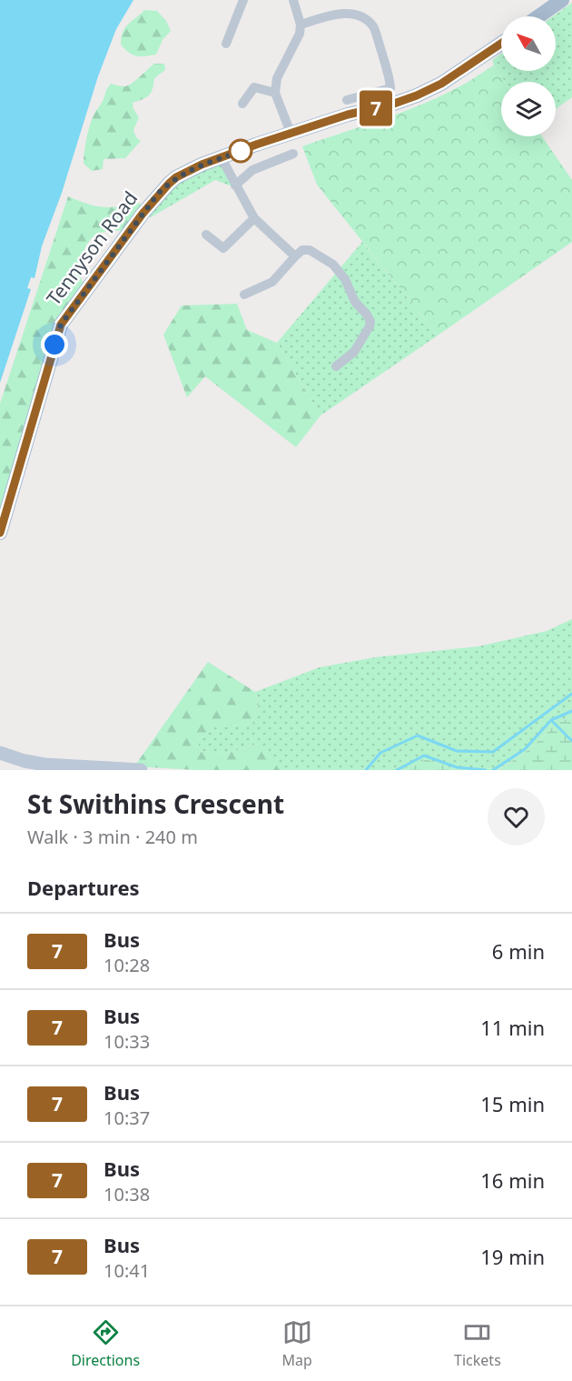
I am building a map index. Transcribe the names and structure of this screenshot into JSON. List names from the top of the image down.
{
  "streets": {
    "main road": ["Tennyson Road"]
  },
  "lines": ["bus line 7"],
  "north": "top left",
  "page": {
    "on_map": "7",
    "heading": [
      ["St Swithins Crescent", "Walk · 3 min · 240 m"],
      "Departures"
    ],
    "list": [
      {
        "mark": "7",
        "name": "Bus",
        "note": "10:28",
        "value": "6 min"
      },
      {
        "mark": "7",
        "name": "Bus",
        "note": "10:33",
        "value": "11 min"
      },
      {
        "mark": "7",
        "name": "Bus",
        "note": "10:37",
        "value": "15 min"
      },
      {
        "mark": "7",
        "name": "Bus",
        "note": "10:38",
        "value": "16 min"
      },
      {
        "mark": "7",
        "name": "Bus",
        "note": "10:41",
        "value": "19 min"
      }
    ],
    "tabs": ["Directions", "Map", "Tickets"]
  }
}
